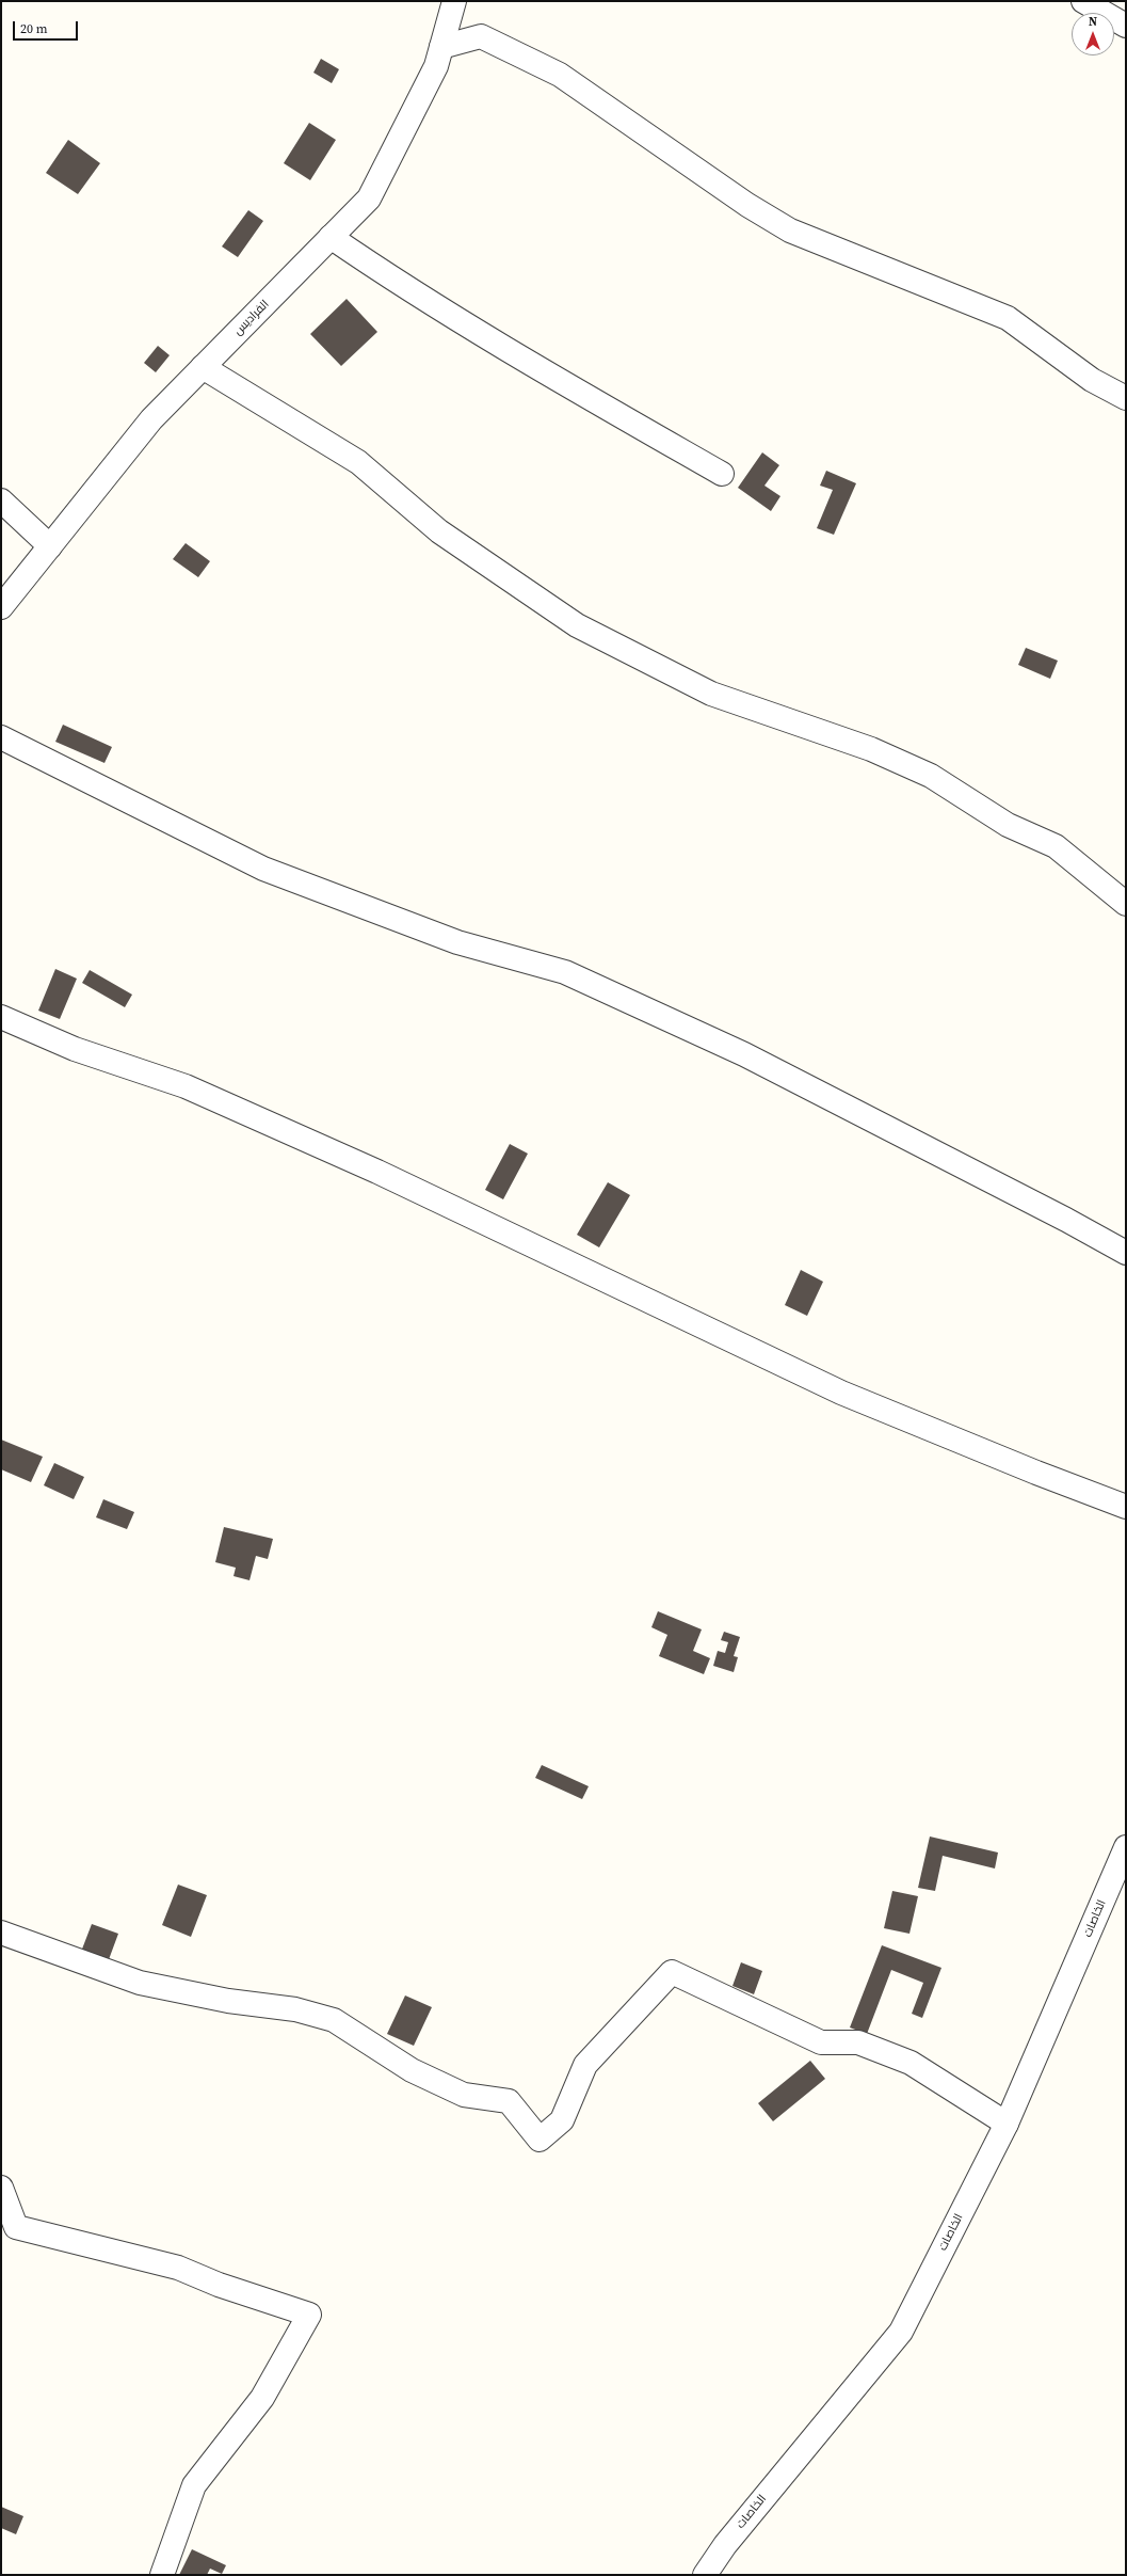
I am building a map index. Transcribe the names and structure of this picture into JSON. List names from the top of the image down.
{
  "streets": {
    "street": ["الفراديس", "الخاصات"]
  },
  "scale_bar": "20 m",
  "north": "top"
}
